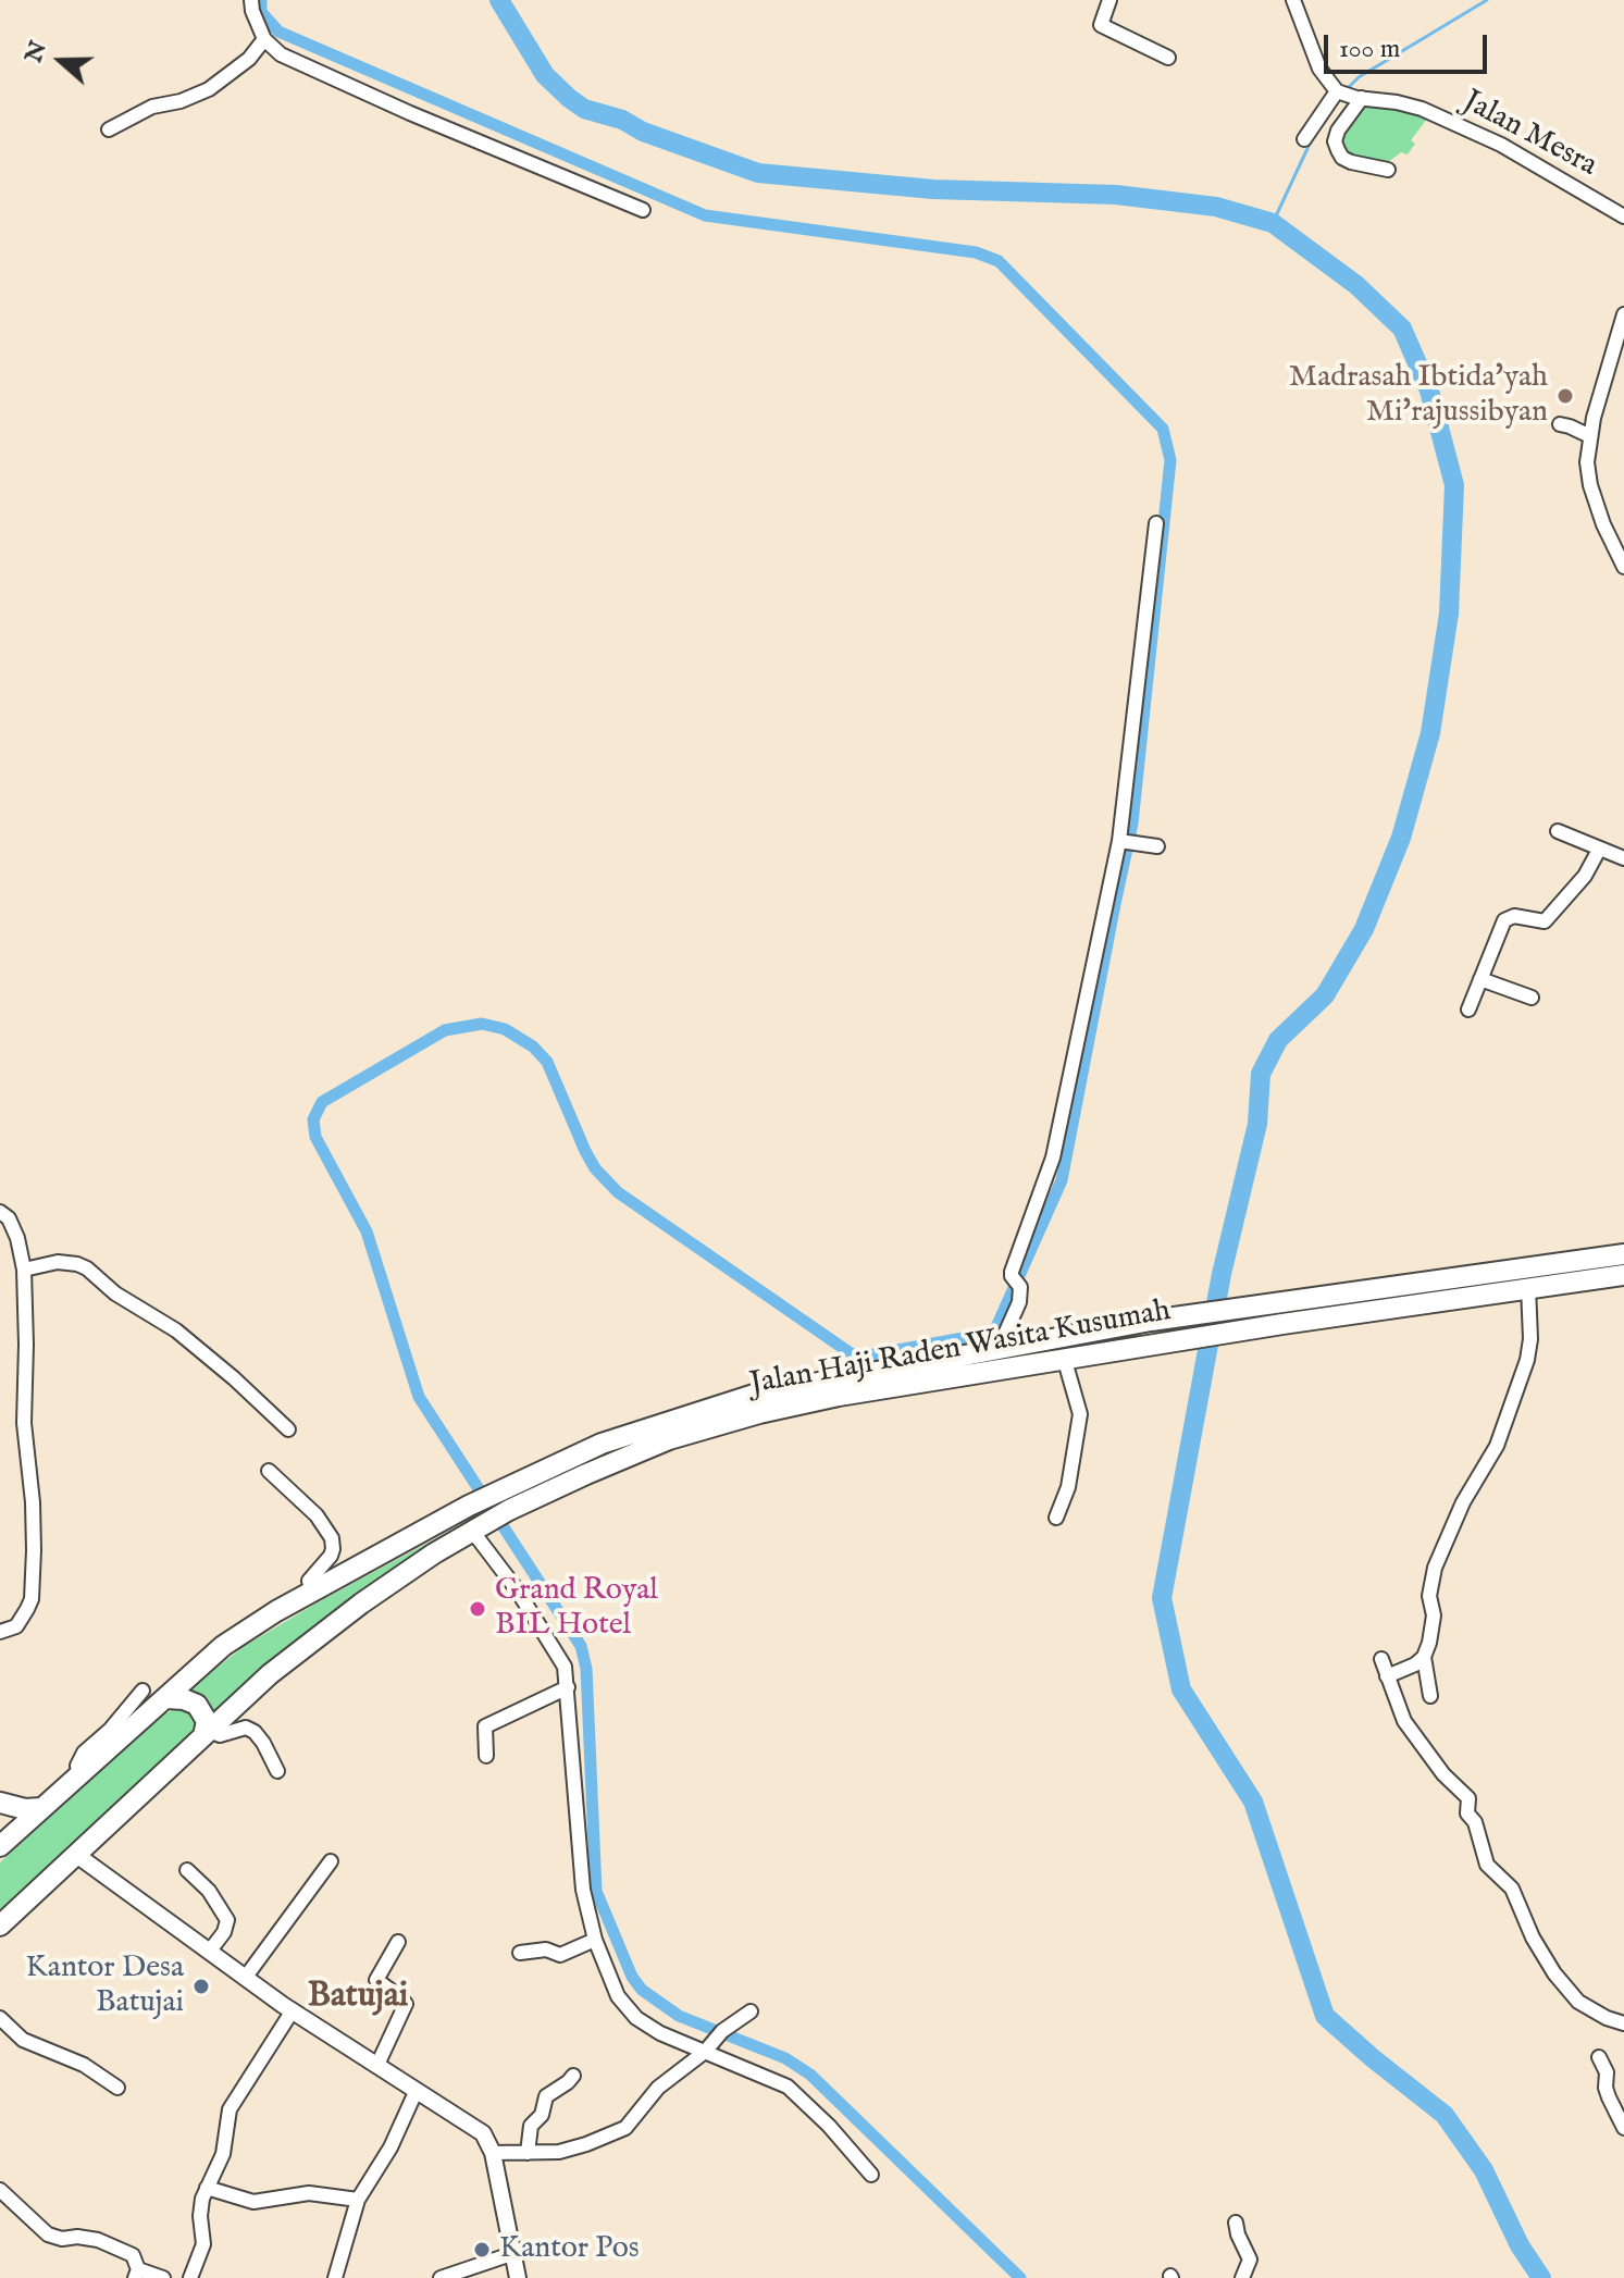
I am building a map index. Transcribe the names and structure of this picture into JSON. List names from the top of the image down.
{
  "streets": {
    "highway": ["Jalan Haji Raden Wasita Kusumah"],
    "street": ["Jalan Mesra"]
  },
  "districts": ["Batujai"],
  "places": [
    "Madrasah Ibtida'yah Mi'rajussibyan",
    "Grand Royal BIL Hotel",
    "Kantor Desa Batujai",
    "Kantor Pos"
  ],
  "scale_bar": "100 m",
  "north": "left"
}
